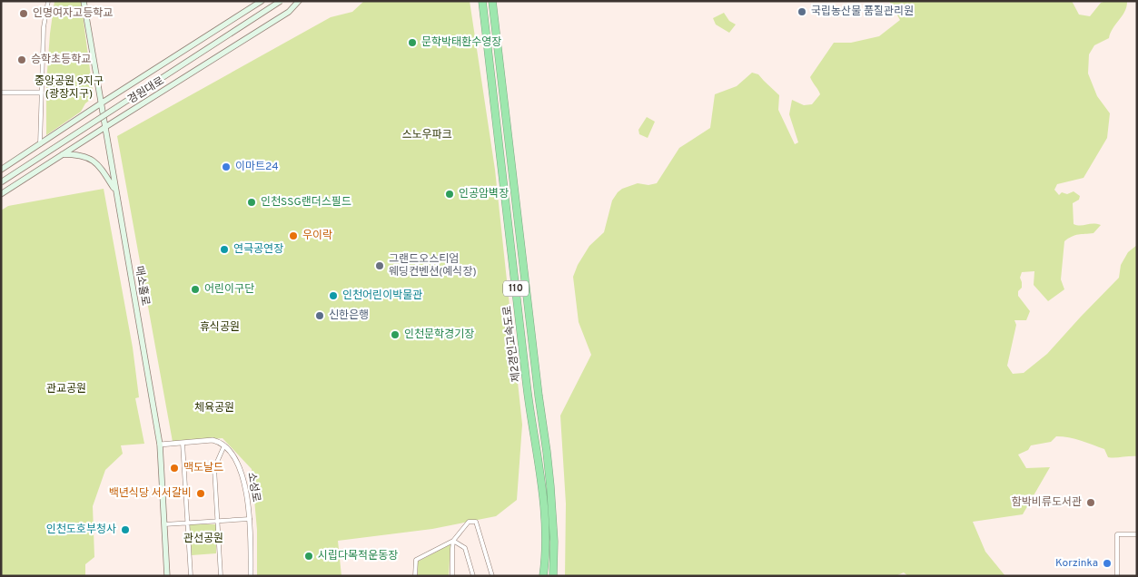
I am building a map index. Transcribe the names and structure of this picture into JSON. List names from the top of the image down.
{
  "streets": {
    "highway": ["110", "제2경인고속도로"],
    "main road": ["경원대로", "매소홀로"],
    "street": ["소성로"]
  },
  "crossings": [
    ["경원대로", "매소홀로"]
  ],
  "parks": [
    "중앙공원 9지구 (광장지구)",
    "스노우파크",
    "휴식공원",
    "관교공원",
    "체육공원",
    "관선공원"
  ],
  "places": [
    "국립농산물 품질관리원",
    "인명여자고등학교",
    "문학박태환수영장",
    "승학초등학교",
    "이마트24",
    "인공암벽장",
    "인천SSG랜더스필드",
    "우이락",
    "연극공연장",
    "그랜드오스티엄 웨딩컨벤션(예식장)",
    "어린이구단",
    "인천어린이박물관",
    "신한은행",
    "인천문학경기장",
    "맥도날드",
    "백년식당 서서갈비",
    "함박비류도서관",
    "인천도호부청사",
    "시립다목적운동장",
    "Korzinka"
  ]
}
